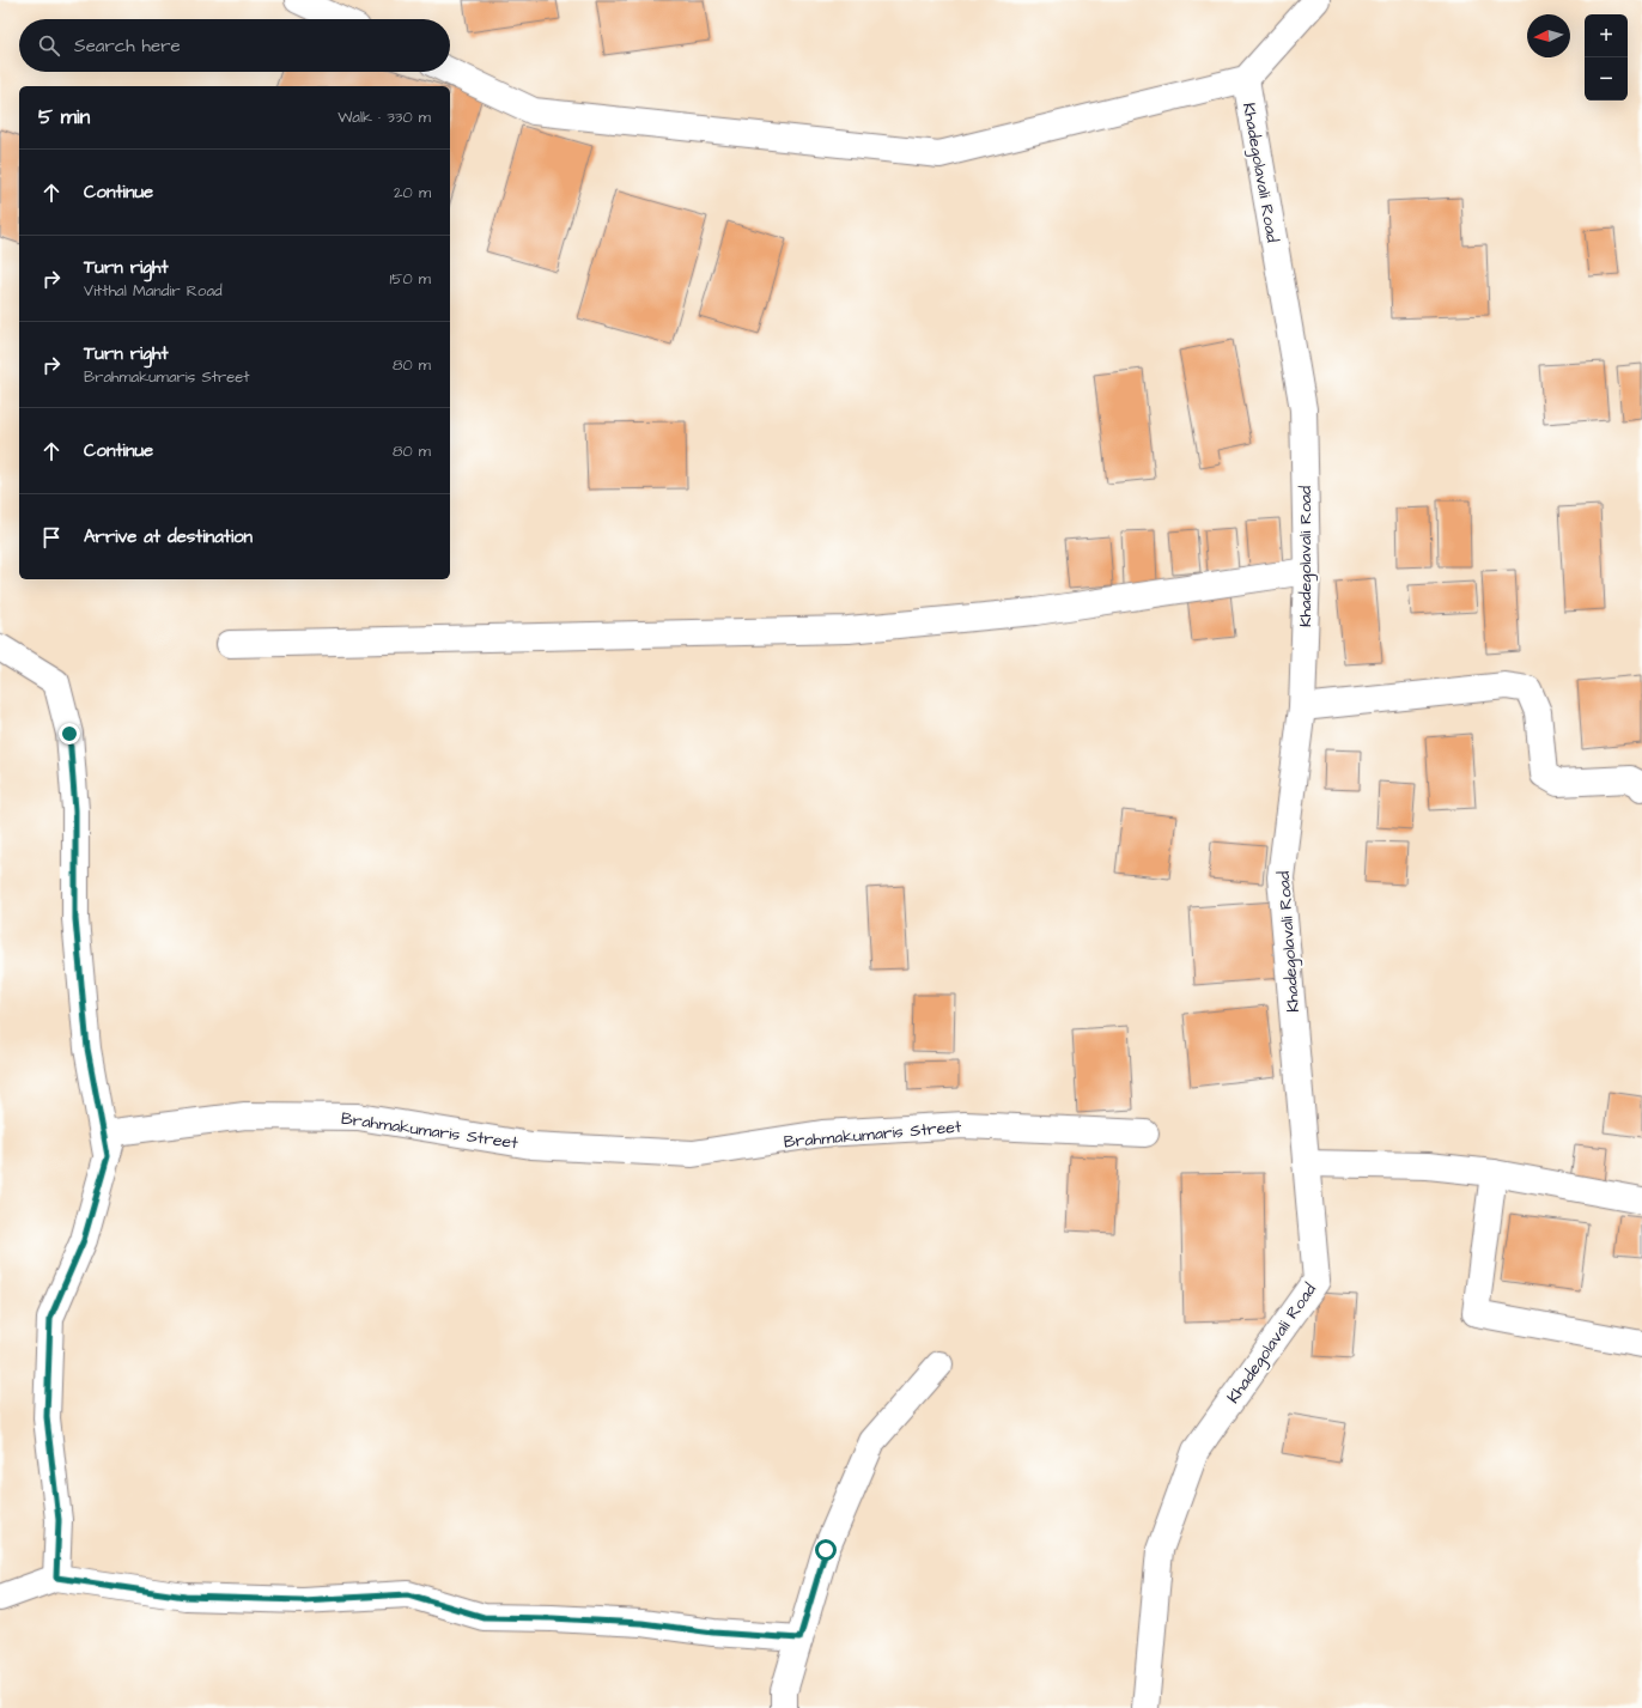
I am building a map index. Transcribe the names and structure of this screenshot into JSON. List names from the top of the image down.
{
  "streets": {
    "street": ["Khadegolavali Road", "Brahmakumaris Street"]
  },
  "north": "left",
  "page": {
    "map_buttons": ["+", "−"],
    "search": "Search here",
    "heading": ["5 min", "Walk · 330 m"],
    "list": [
      ["Continue", "20 m"],
      ["Turn right", "Vitthal Mandir Road", "150 m"],
      ["Turn right", "Brahmakumaris Street", "80 m"],
      ["Continue", "80 m"],
      "Arrive at destination"
    ]
  }
}
